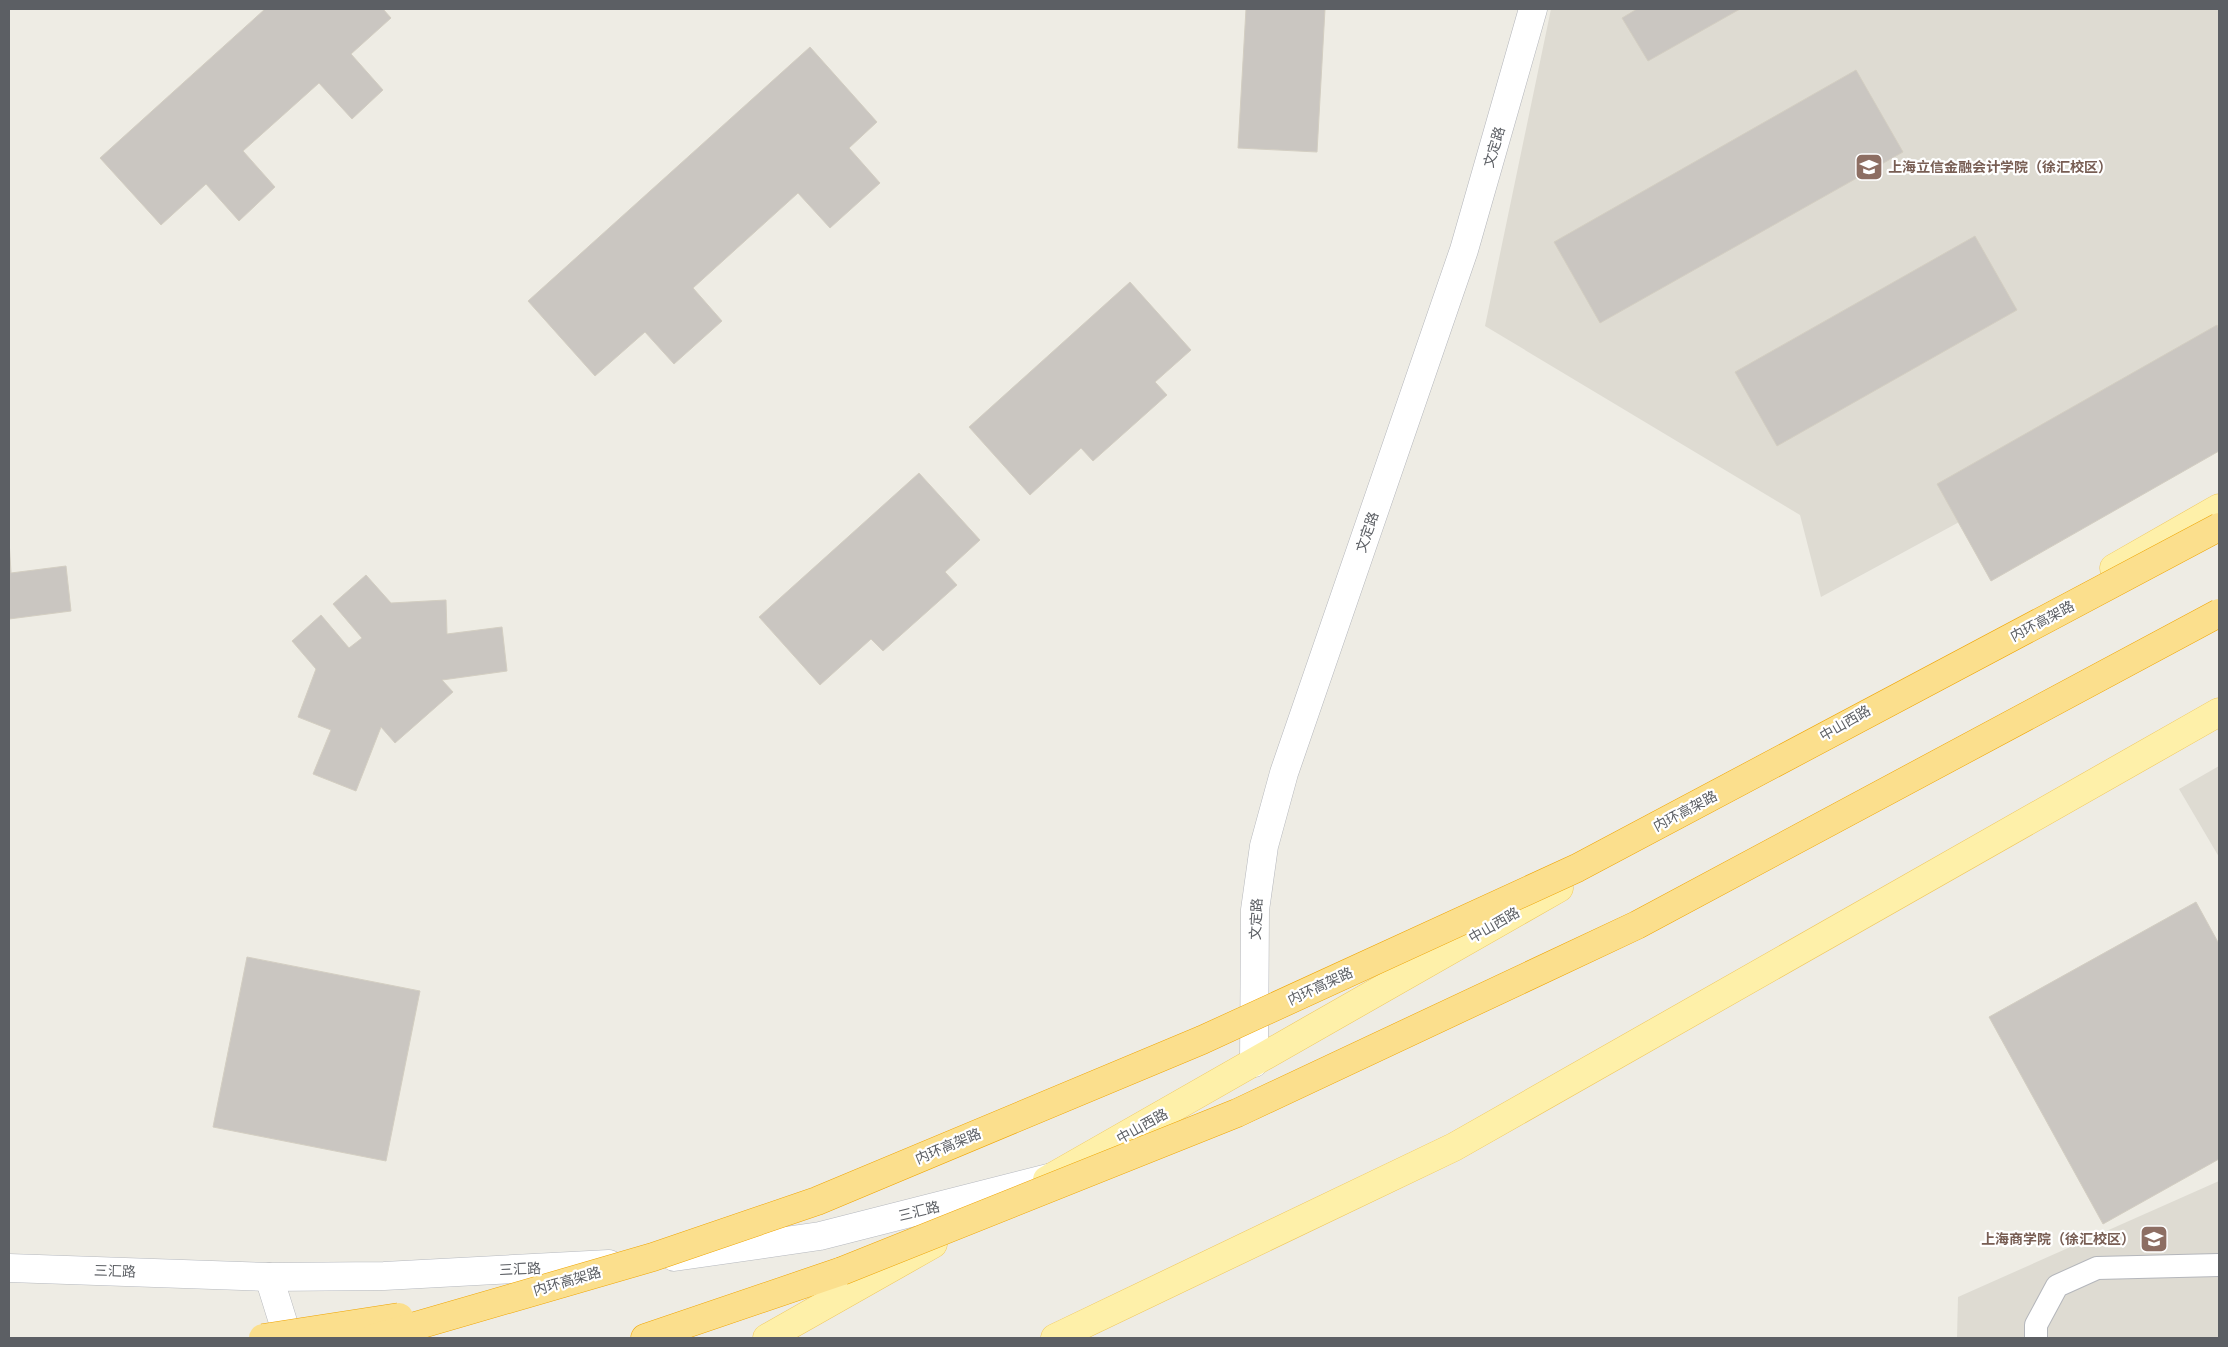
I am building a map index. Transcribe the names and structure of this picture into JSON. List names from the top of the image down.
{
  "streets": {
    "highway": ["内环高架路"],
    "main road": ["中山西路"],
    "street": ["文定路", "三汇路"]
  },
  "crossings": [
    ["文定路", "中山西路"],
    ["中山西路", "三汇路"]
  ],
  "places": {
    "school or university": ["上海立信金融会计学院（徐汇校区）", "上海商学院（徐汇校区）"]
  }
}
